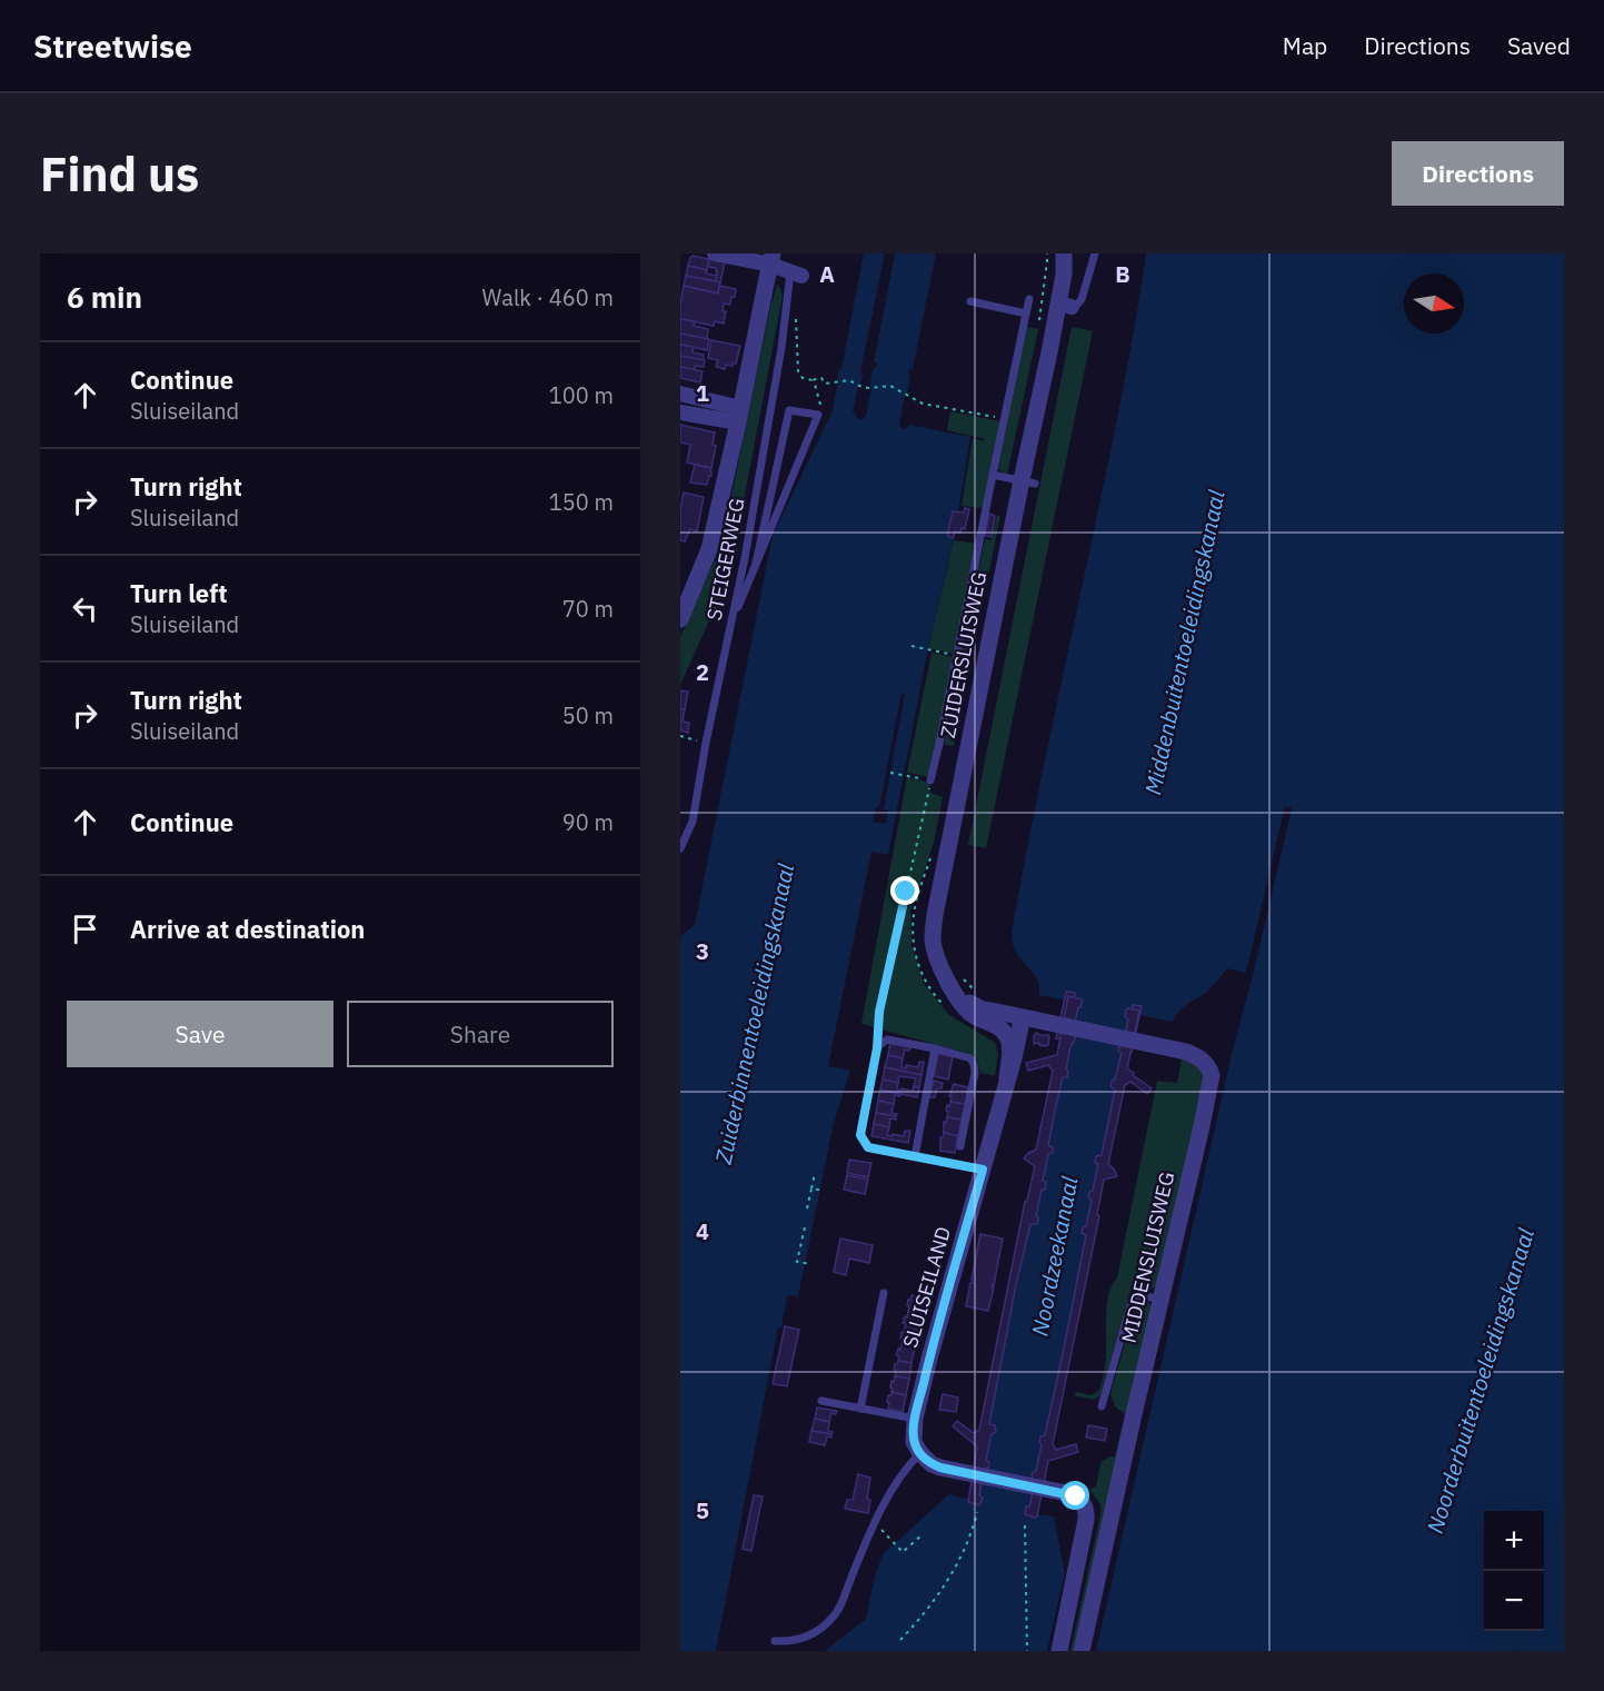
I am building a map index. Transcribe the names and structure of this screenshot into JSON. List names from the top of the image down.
{
  "streets": {
    "street": ["ZUIDERSLUISWEG", "MIDDENSLUISWEG", "SLUISEILAND"],
    "lane": ["STEIGERWEG"]
  },
  "crossings": [
    ["MIDDENSLUISWEG", "SLUISEILAND"]
  ],
  "water": [
    "Middenbuitentoeleidingskanaal",
    "Zuiderbinnentoeleidingskanaal",
    "Noordzeekanaal",
    "Noorderbuitentoeleidingskanaal"
  ],
  "north": "right",
  "page": {
    "header": "Streetwise",
    "nav": ["Map", "Directions", "Saved"],
    "buttons": [
      "Directions",
      ["Save", "Share"]
    ],
    "title": "Find us",
    "heading": ["6 min", "Walk · 460 m"],
    "list": [
      ["Continue", "Sluiseiland", "100 m"],
      ["Turn right", "Sluiseiland", "150 m"],
      ["Turn left", "Sluiseiland", "70 m"],
      ["Turn right", "Sluiseiland", "50 m"],
      ["Continue", "90 m"],
      "Arrive at destination"
    ],
    "map_buttons": ["+", "−"]
  },
  "grid": {
    "columns": ["A", "B"],
    "rows": [
      "1",
      "2",
      "3",
      "4",
      "5"
    ]
  }
}
